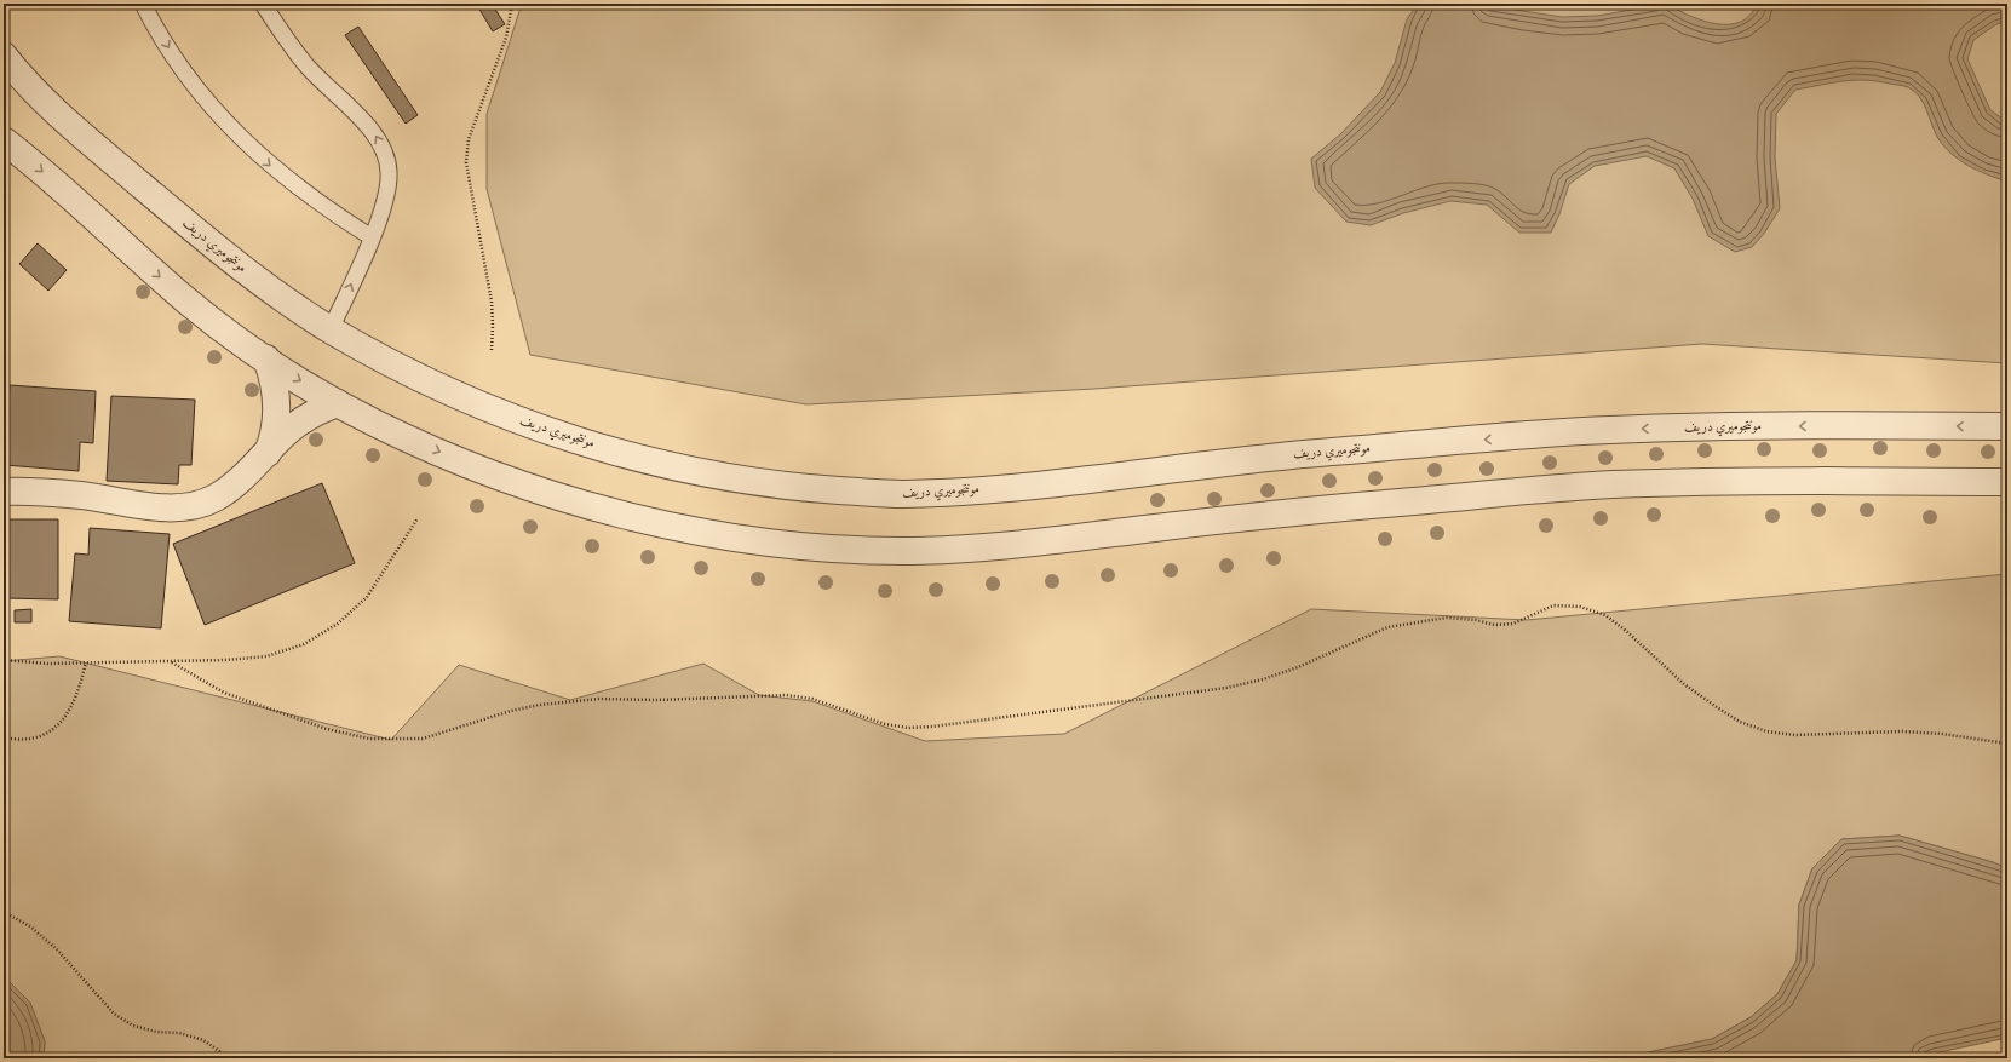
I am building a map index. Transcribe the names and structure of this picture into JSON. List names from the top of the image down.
{
  "streets": {
    "street": ["مونتجوميري دريف"]
  }
}
